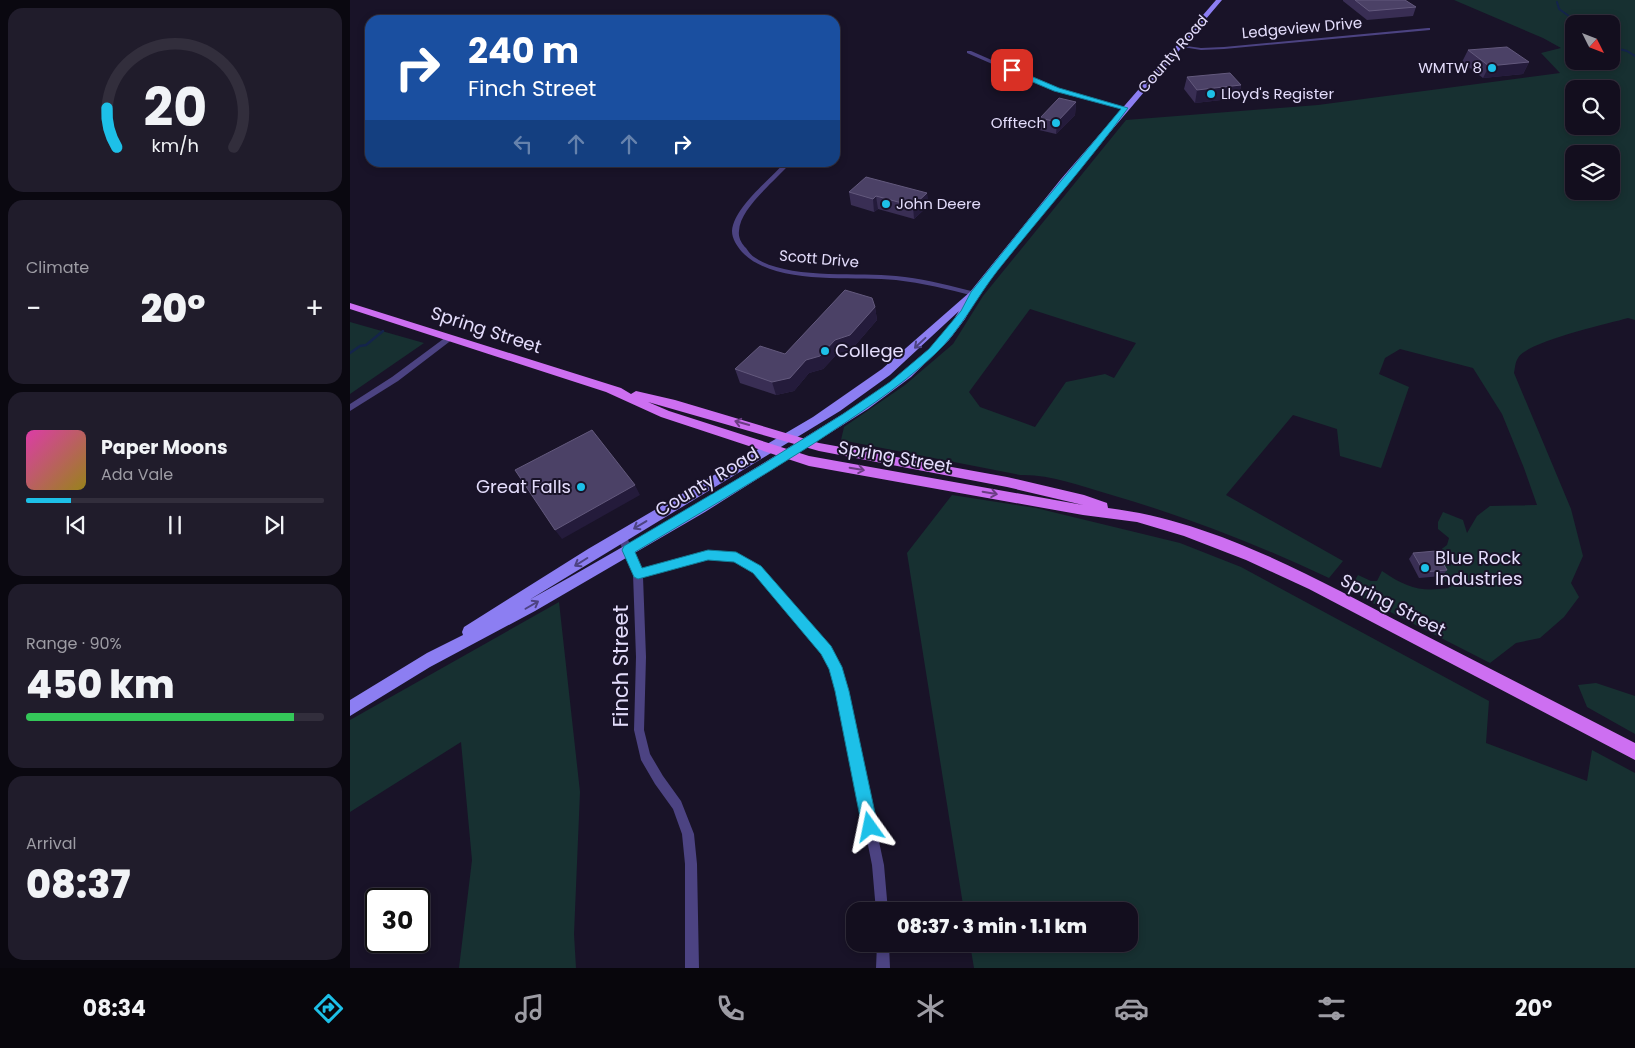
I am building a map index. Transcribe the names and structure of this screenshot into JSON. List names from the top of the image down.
{
  "streets": {
    "main road": ["County Road", "Spring Street"],
    "street": ["Ledgeview Drive", "Scott Drive", "Finch Street"]
  },
  "crossings": [
    ["Ledgeview Drive", "County Road"],
    ["County Road", "Scott Drive"],
    ["County Road", "Spring Street"],
    ["County Road", "Finch Street"]
  ],
  "places": [
    "WMTW 8",
    "Lloyd's Register",
    "Offtech",
    "John Deere",
    "College",
    "Great Falls",
    "Blue Rock Industries"
  ],
  "north": "bottom right",
  "page": {
    "turn": ["240 m", "Finch Street"],
    "tile": [
      "Climate",
      ["Range · 90%", "450 km"],
      ["Arrival", "08:37"]
    ],
    "heat": ["−", "20°", "+"],
    "song": ["Paper Moons", "Ada Vale"],
    "limit": "30",
    "trip": "08:37 · 3 min · 1.1 km",
    "tabs": ["08:34", "20°"],
    "gauge": ["20", "km/h"]
  }
}
